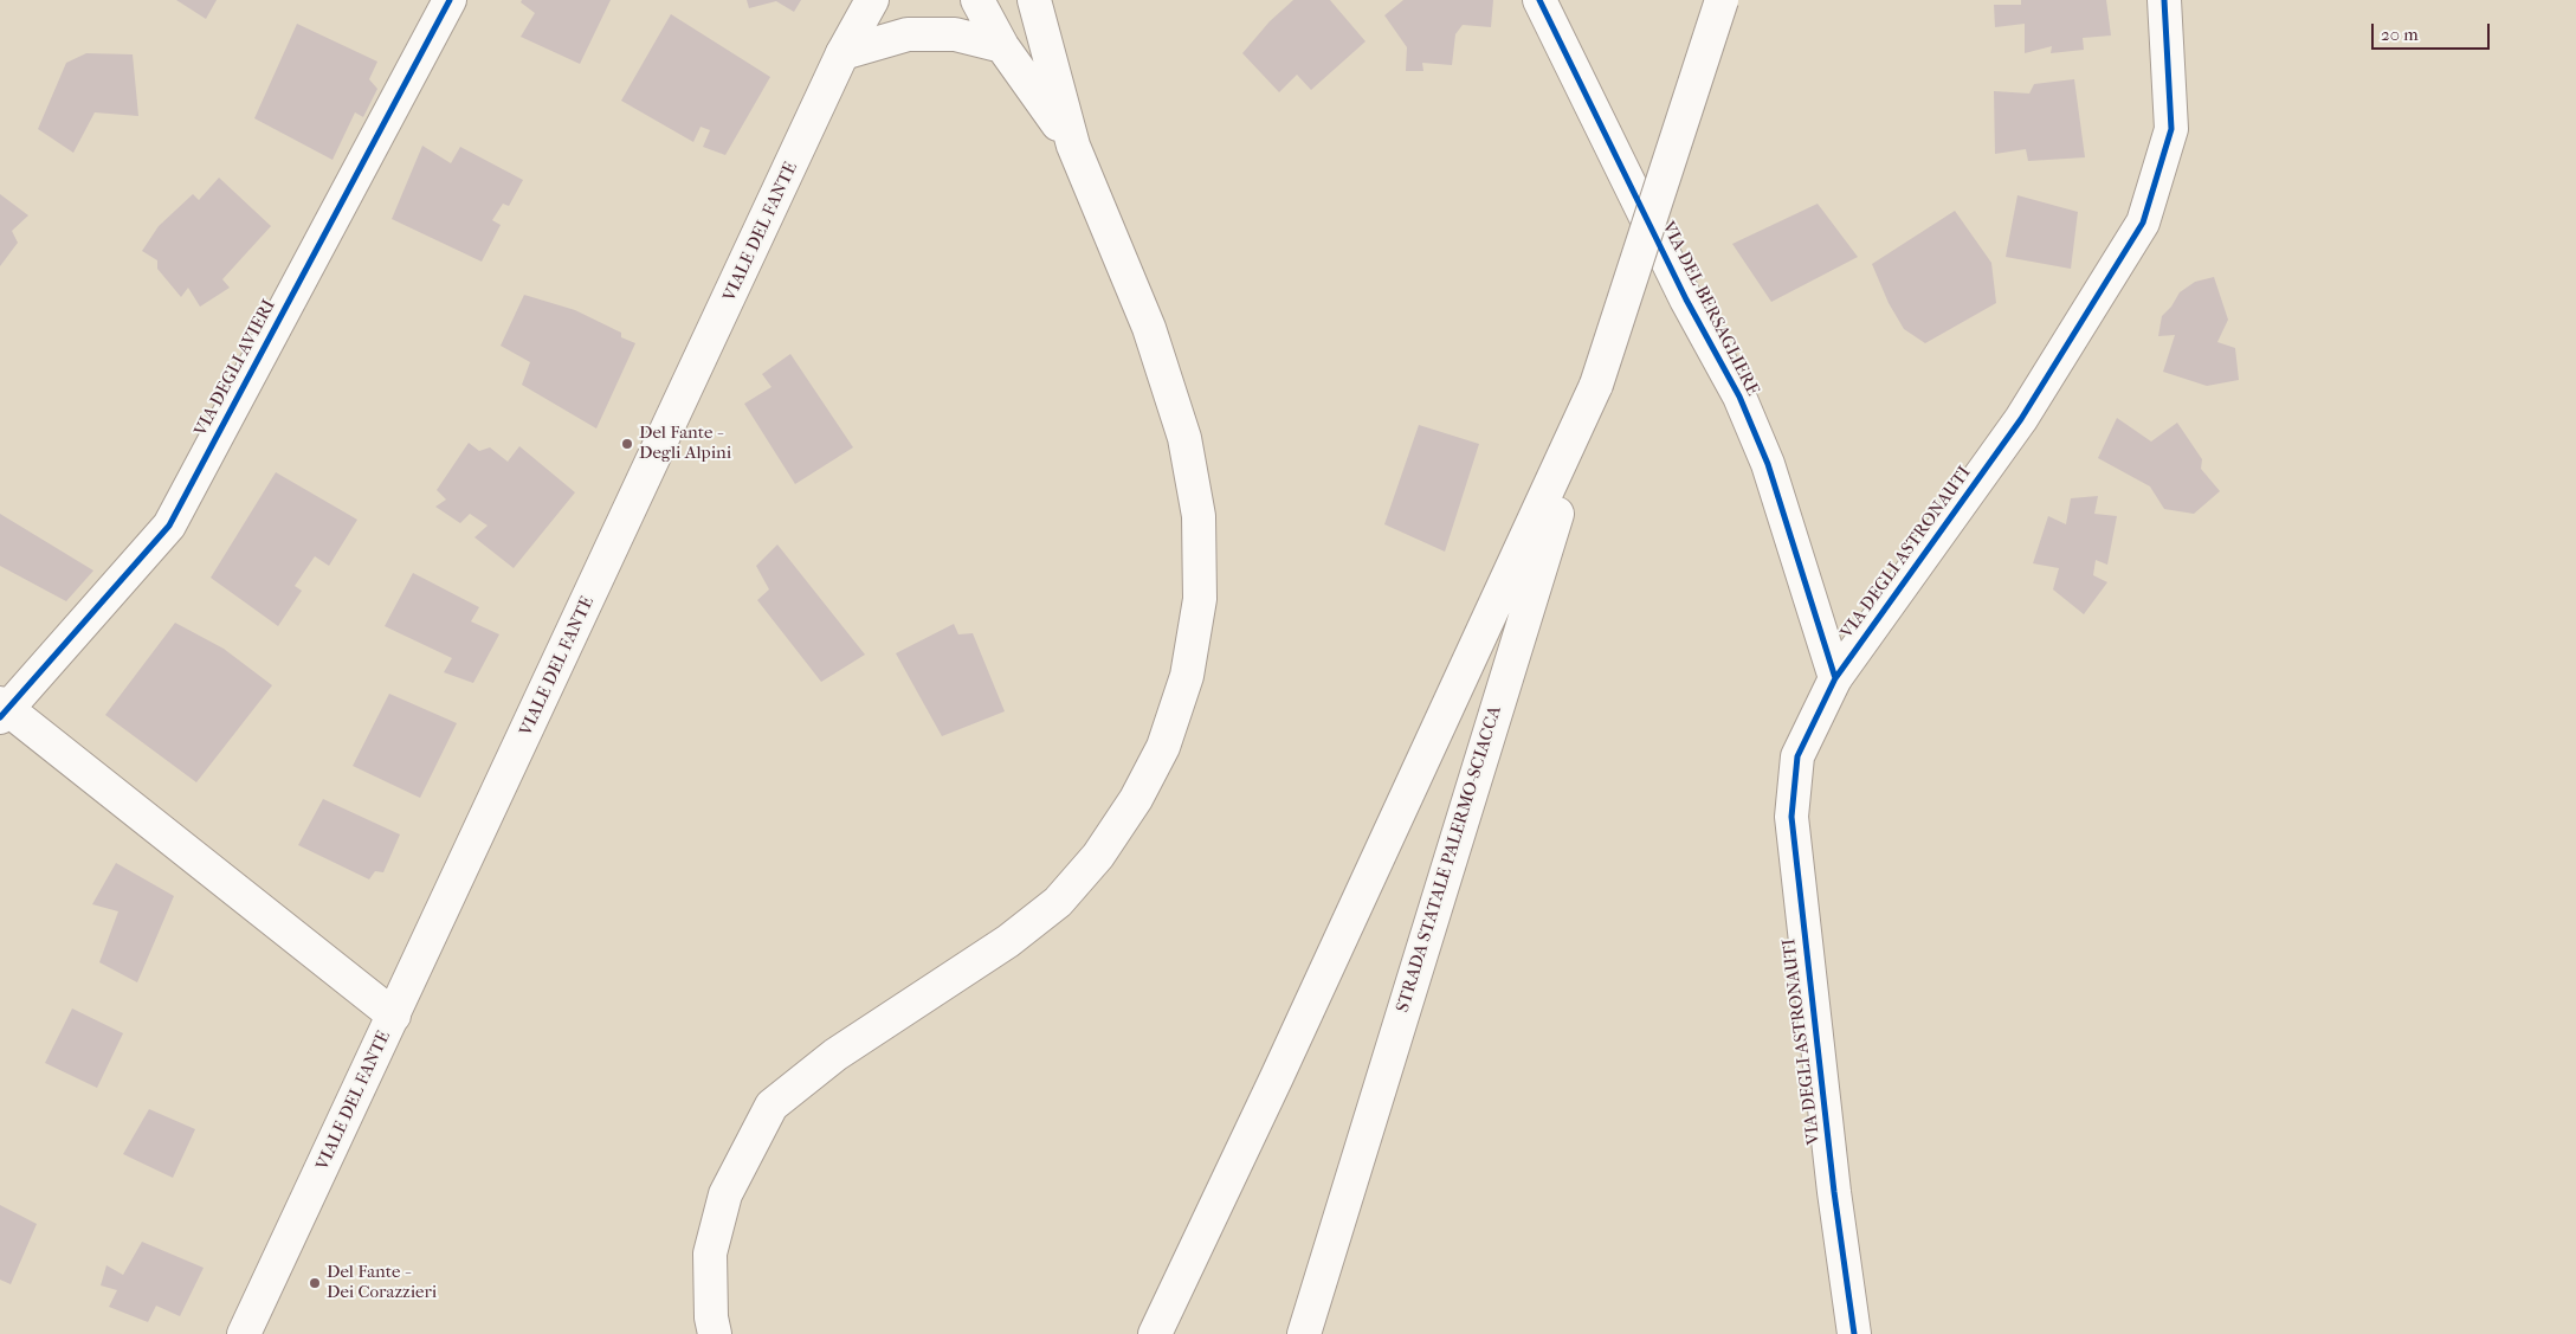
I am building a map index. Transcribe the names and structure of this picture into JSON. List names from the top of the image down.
{
  "streets": {
    "main road": [
      "VIALE DEL FANTE",
      "VIA DEL BERSAGLIERE",
      "VIA DEGLI AVIERI",
      "VIA DEGLI ASTRONAUTI",
      "STRADA STATALE PALERMO-SCIACCA"
    ]
  },
  "crossings": [
    ["VIA DEL BERSAGLIERE", "VIA DEGLI ASTRONAUTI"]
  ],
  "places": ["Del Fante - Degli Alpini", "Del Fante - Dei Corazzieri"],
  "scale_bar": "20 m"
}
